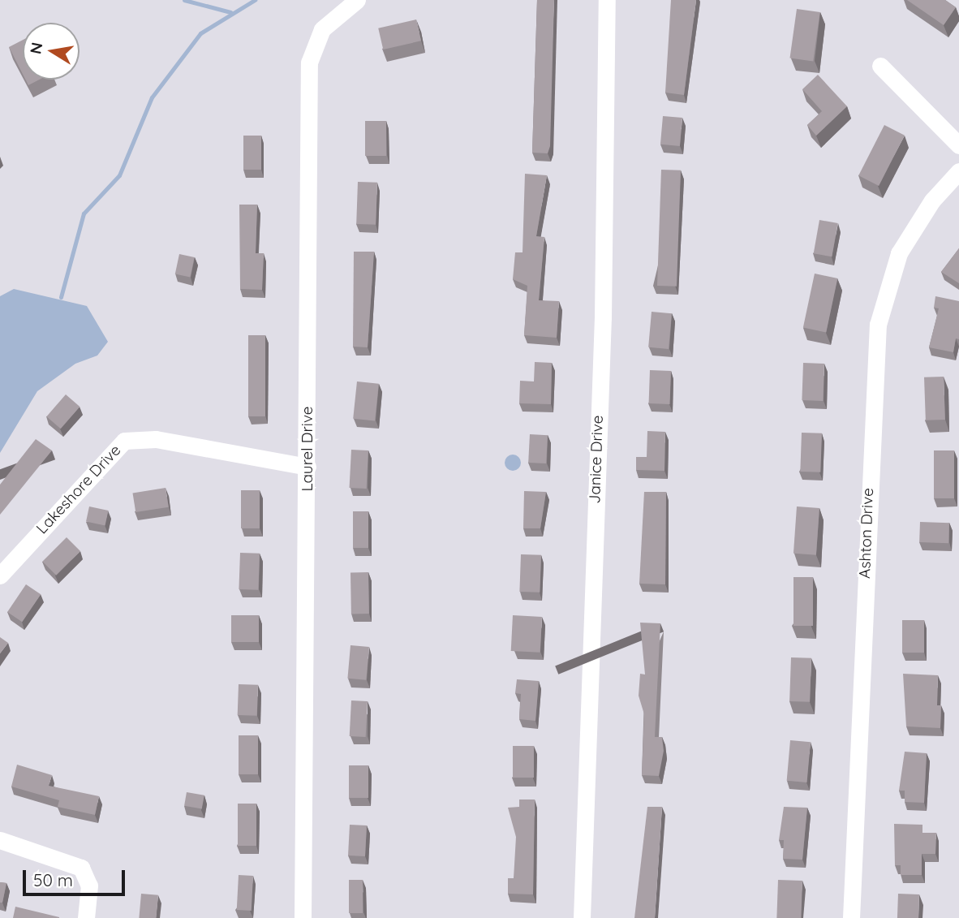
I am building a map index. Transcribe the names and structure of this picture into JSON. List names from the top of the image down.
{
  "streets": {
    "street": [
      "Laurel Drive",
      "Janice Drive",
      "Lakeshore Drive",
      "Ashton Drive"
    ]
  },
  "crossings": [
    ["Laurel Drive", "Lakeshore Drive"]
  ],
  "scale_bar": "50 m",
  "north": "left"
}
